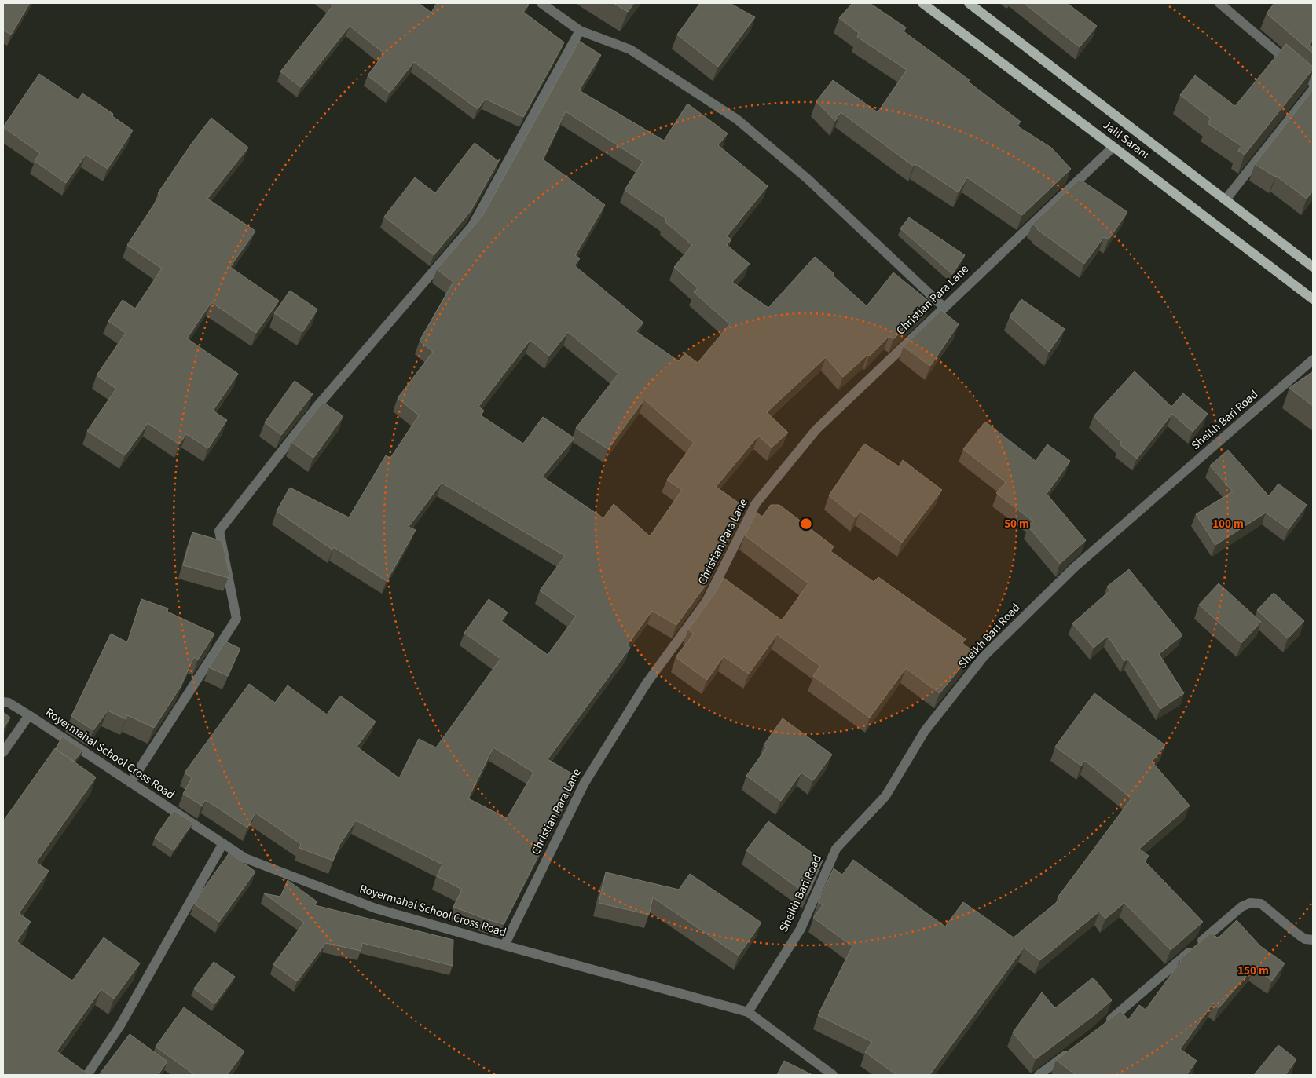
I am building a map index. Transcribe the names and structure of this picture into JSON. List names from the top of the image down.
{
  "streets": {
    "main road": ["Jalil Sarani"],
    "street": ["Christian Para Lane", "Sheikh Bari Road", "Royermahal School Cross Road"]
  },
  "crossings": [
    ["Jalil Sarani", "Christian Para Lane"],
    ["Christian Para Lane", "Royermahal School Cross Road"],
    ["Sheikh Bari Road", "Royermahal School Cross Road"]
  ],
  "rings": ["50 m", "100 m", "150 m"]
}
